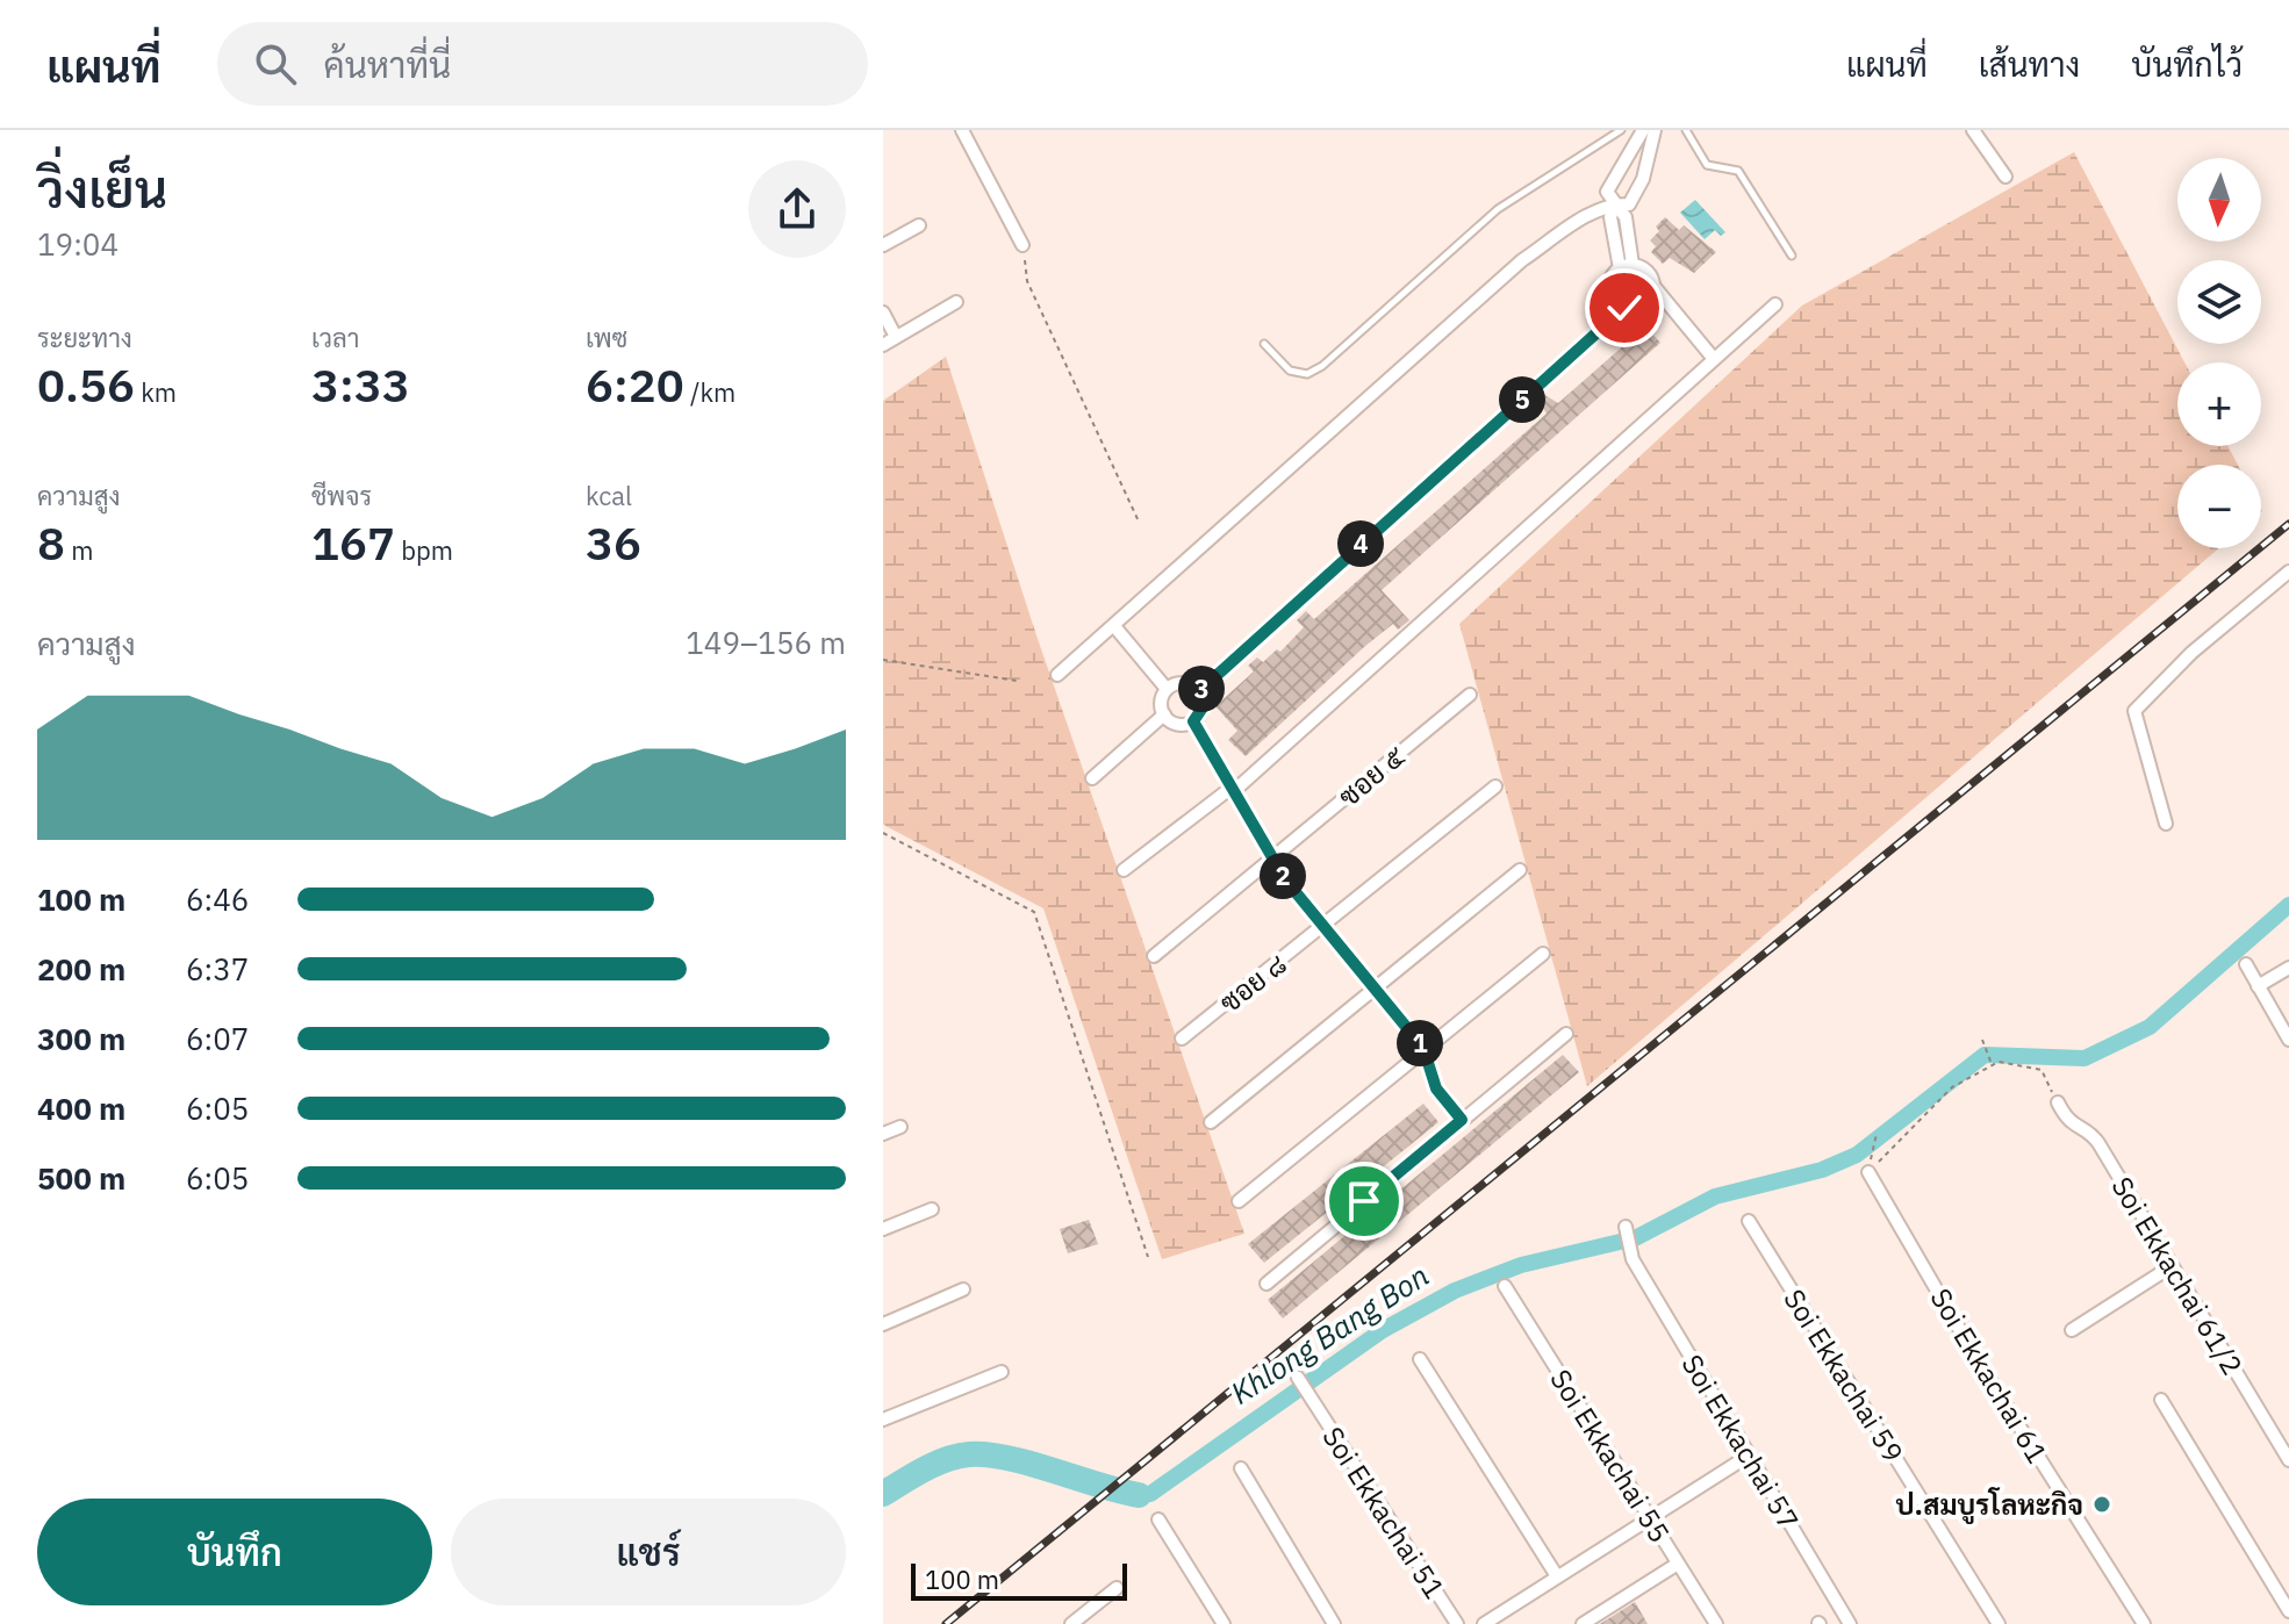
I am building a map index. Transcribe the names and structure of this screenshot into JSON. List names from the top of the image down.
{
  "streets": {
    "street": [
      "ซอย ๕",
      "ซอย ๘",
      "Soi Ekkachai 61/2",
      "Soi Ekkachai 59",
      "Soi Ekkachai 61",
      "Soi Ekkachai 57",
      "Soi Ekkachai 55",
      "Soi Ekkachai 51"
    ]
  },
  "water": ["Khlong Bang Bon"],
  "places": ["ป.สมบูรโลหะกิจ"],
  "scale_bar": "100 m",
  "north": "bottom",
  "page": {
    "header": "แผนที่",
    "search": "ค้นหาที่นี่",
    "nav": ["แผนที่", "เส้นทาง", "บันทึกไว้"],
    "heading": ["วิ่งเย็น", "19:04"],
    "map_buttons": ["+", "−"],
    "stats": [
      ["ระยะทาง", "0.56 km"],
      ["เวลา", "3:33"],
      ["เพซ", "6:20 /km"],
      ["ความสูง", "8 m"],
      ["ชีพจร", "167 bpm"],
      ["kcal", "36"]
    ],
    "pins": [
      "5",
      "4",
      "3",
      "2",
      "1"
    ],
    "chart": ["ความสูง", "149–156 m"],
    "list": [
      {
        "name": "100 m",
        "note": "6:46"
      },
      {
        "name": "200 m",
        "note": "6:37"
      },
      {
        "name": "300 m",
        "note": "6:07"
      },
      {
        "name": "400 m",
        "note": "6:05"
      },
      {
        "name": "500 m",
        "note": "6:05"
      }
    ],
    "buttons": ["บันทึก", "แชร์"],
    "scale": "100 m"
  }
}
